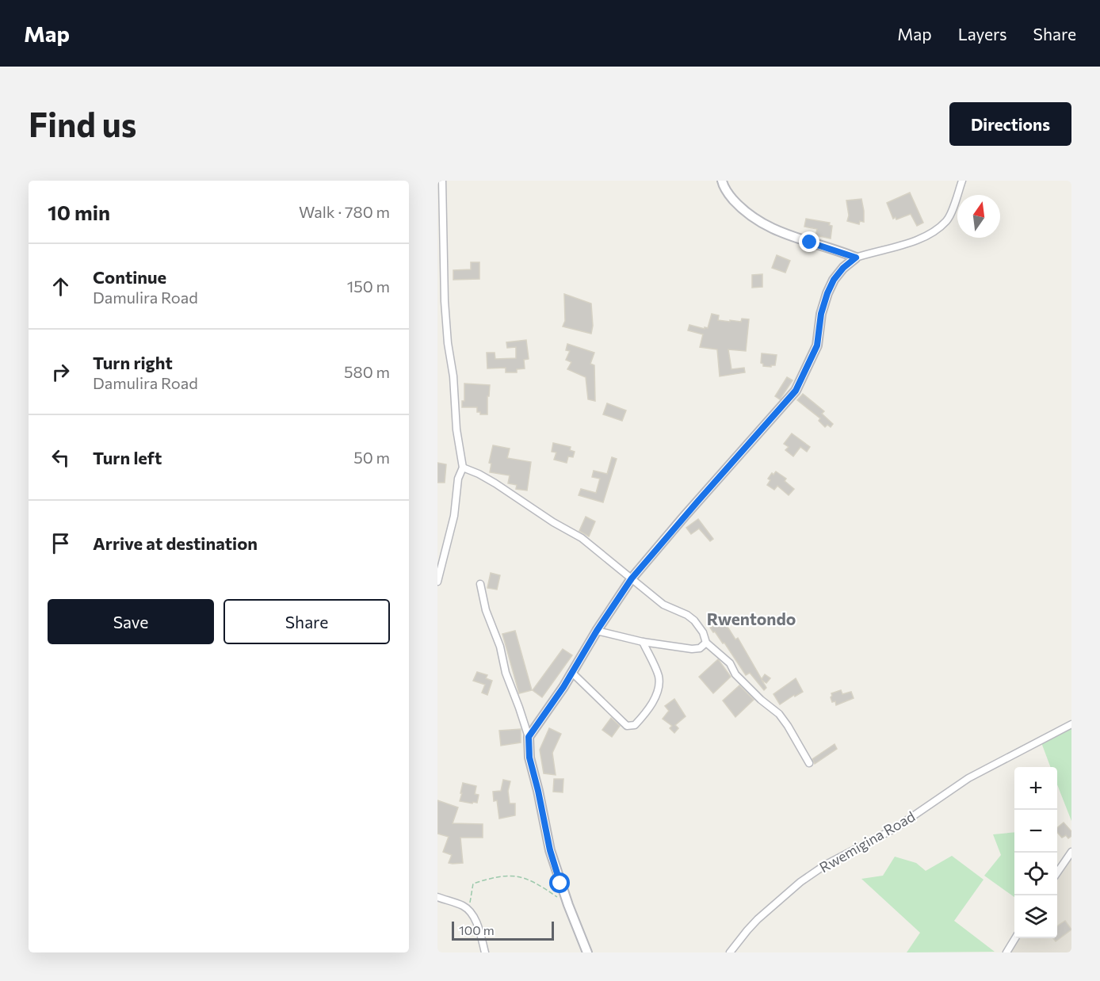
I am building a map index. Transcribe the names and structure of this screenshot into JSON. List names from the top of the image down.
{
  "streets": {
    "street": ["Rwemigina Road"]
  },
  "districts": ["Rwentondo"],
  "scale_bar": "100 m",
  "north": "top",
  "page": {
    "header": "Map",
    "nav": ["Map", "Layers", "Share"],
    "buttons": [
      "Directions",
      ["Save", "Share"]
    ],
    "title": "Find us",
    "heading": ["10 min", "Walk · 780 m"],
    "list": [
      ["Continue", "Damulira Road", "150 m"],
      ["Turn right", "Damulira Road", "580 m"],
      ["Turn left", "50 m"],
      "Arrive at destination"
    ],
    "map_buttons": ["+", "−"],
    "scale": "100 m"
  }
}
